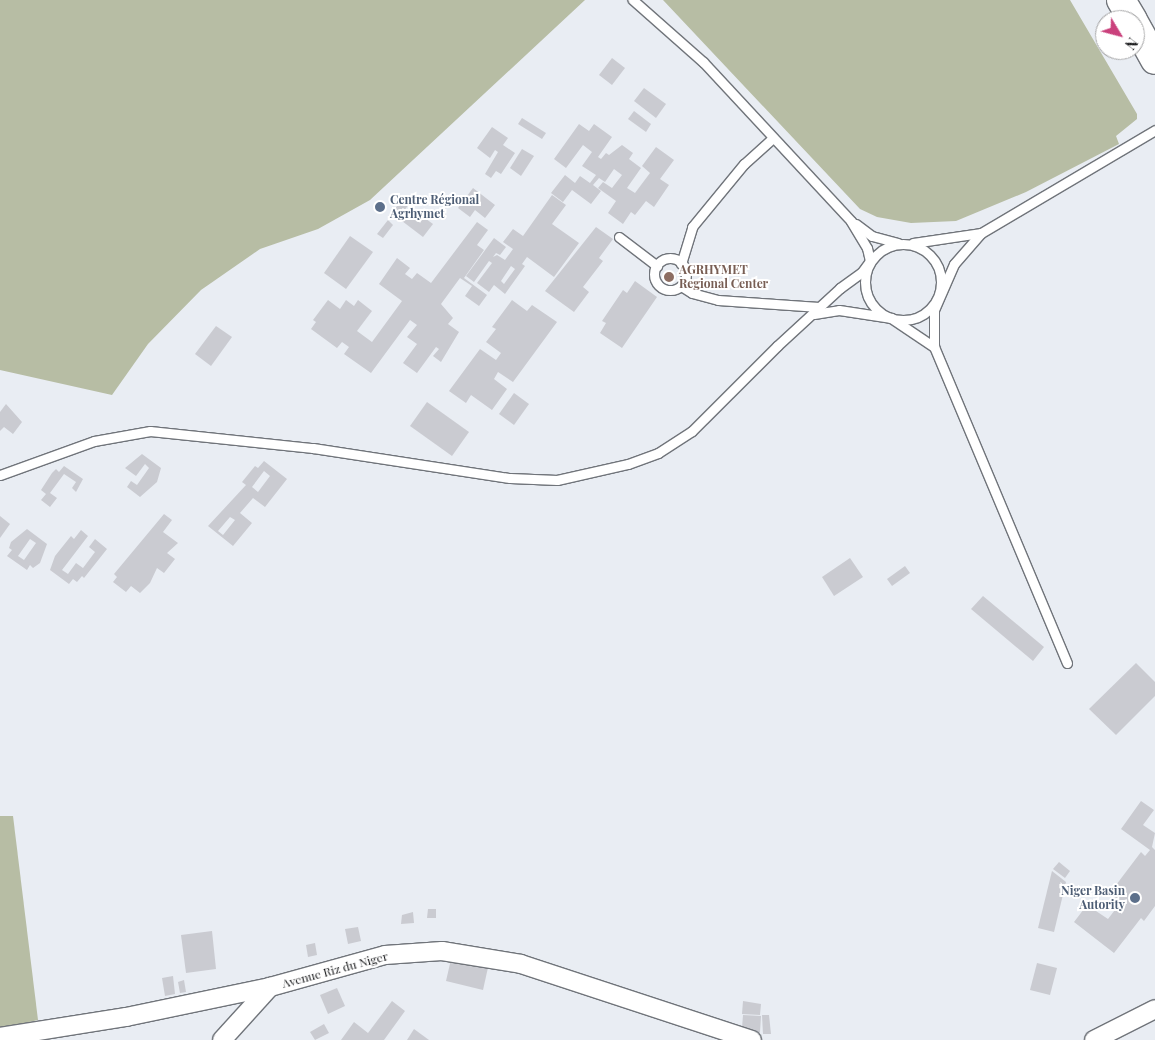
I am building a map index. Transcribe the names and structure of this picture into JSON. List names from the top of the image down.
{
  "streets": {
    "street": ["Avenue Riz du Niger"]
  },
  "places": ["Centre Régional Agrhymet", "AGRHYMET Regional Center", "Niger Basin Autority"],
  "north": "bottom right"
}
